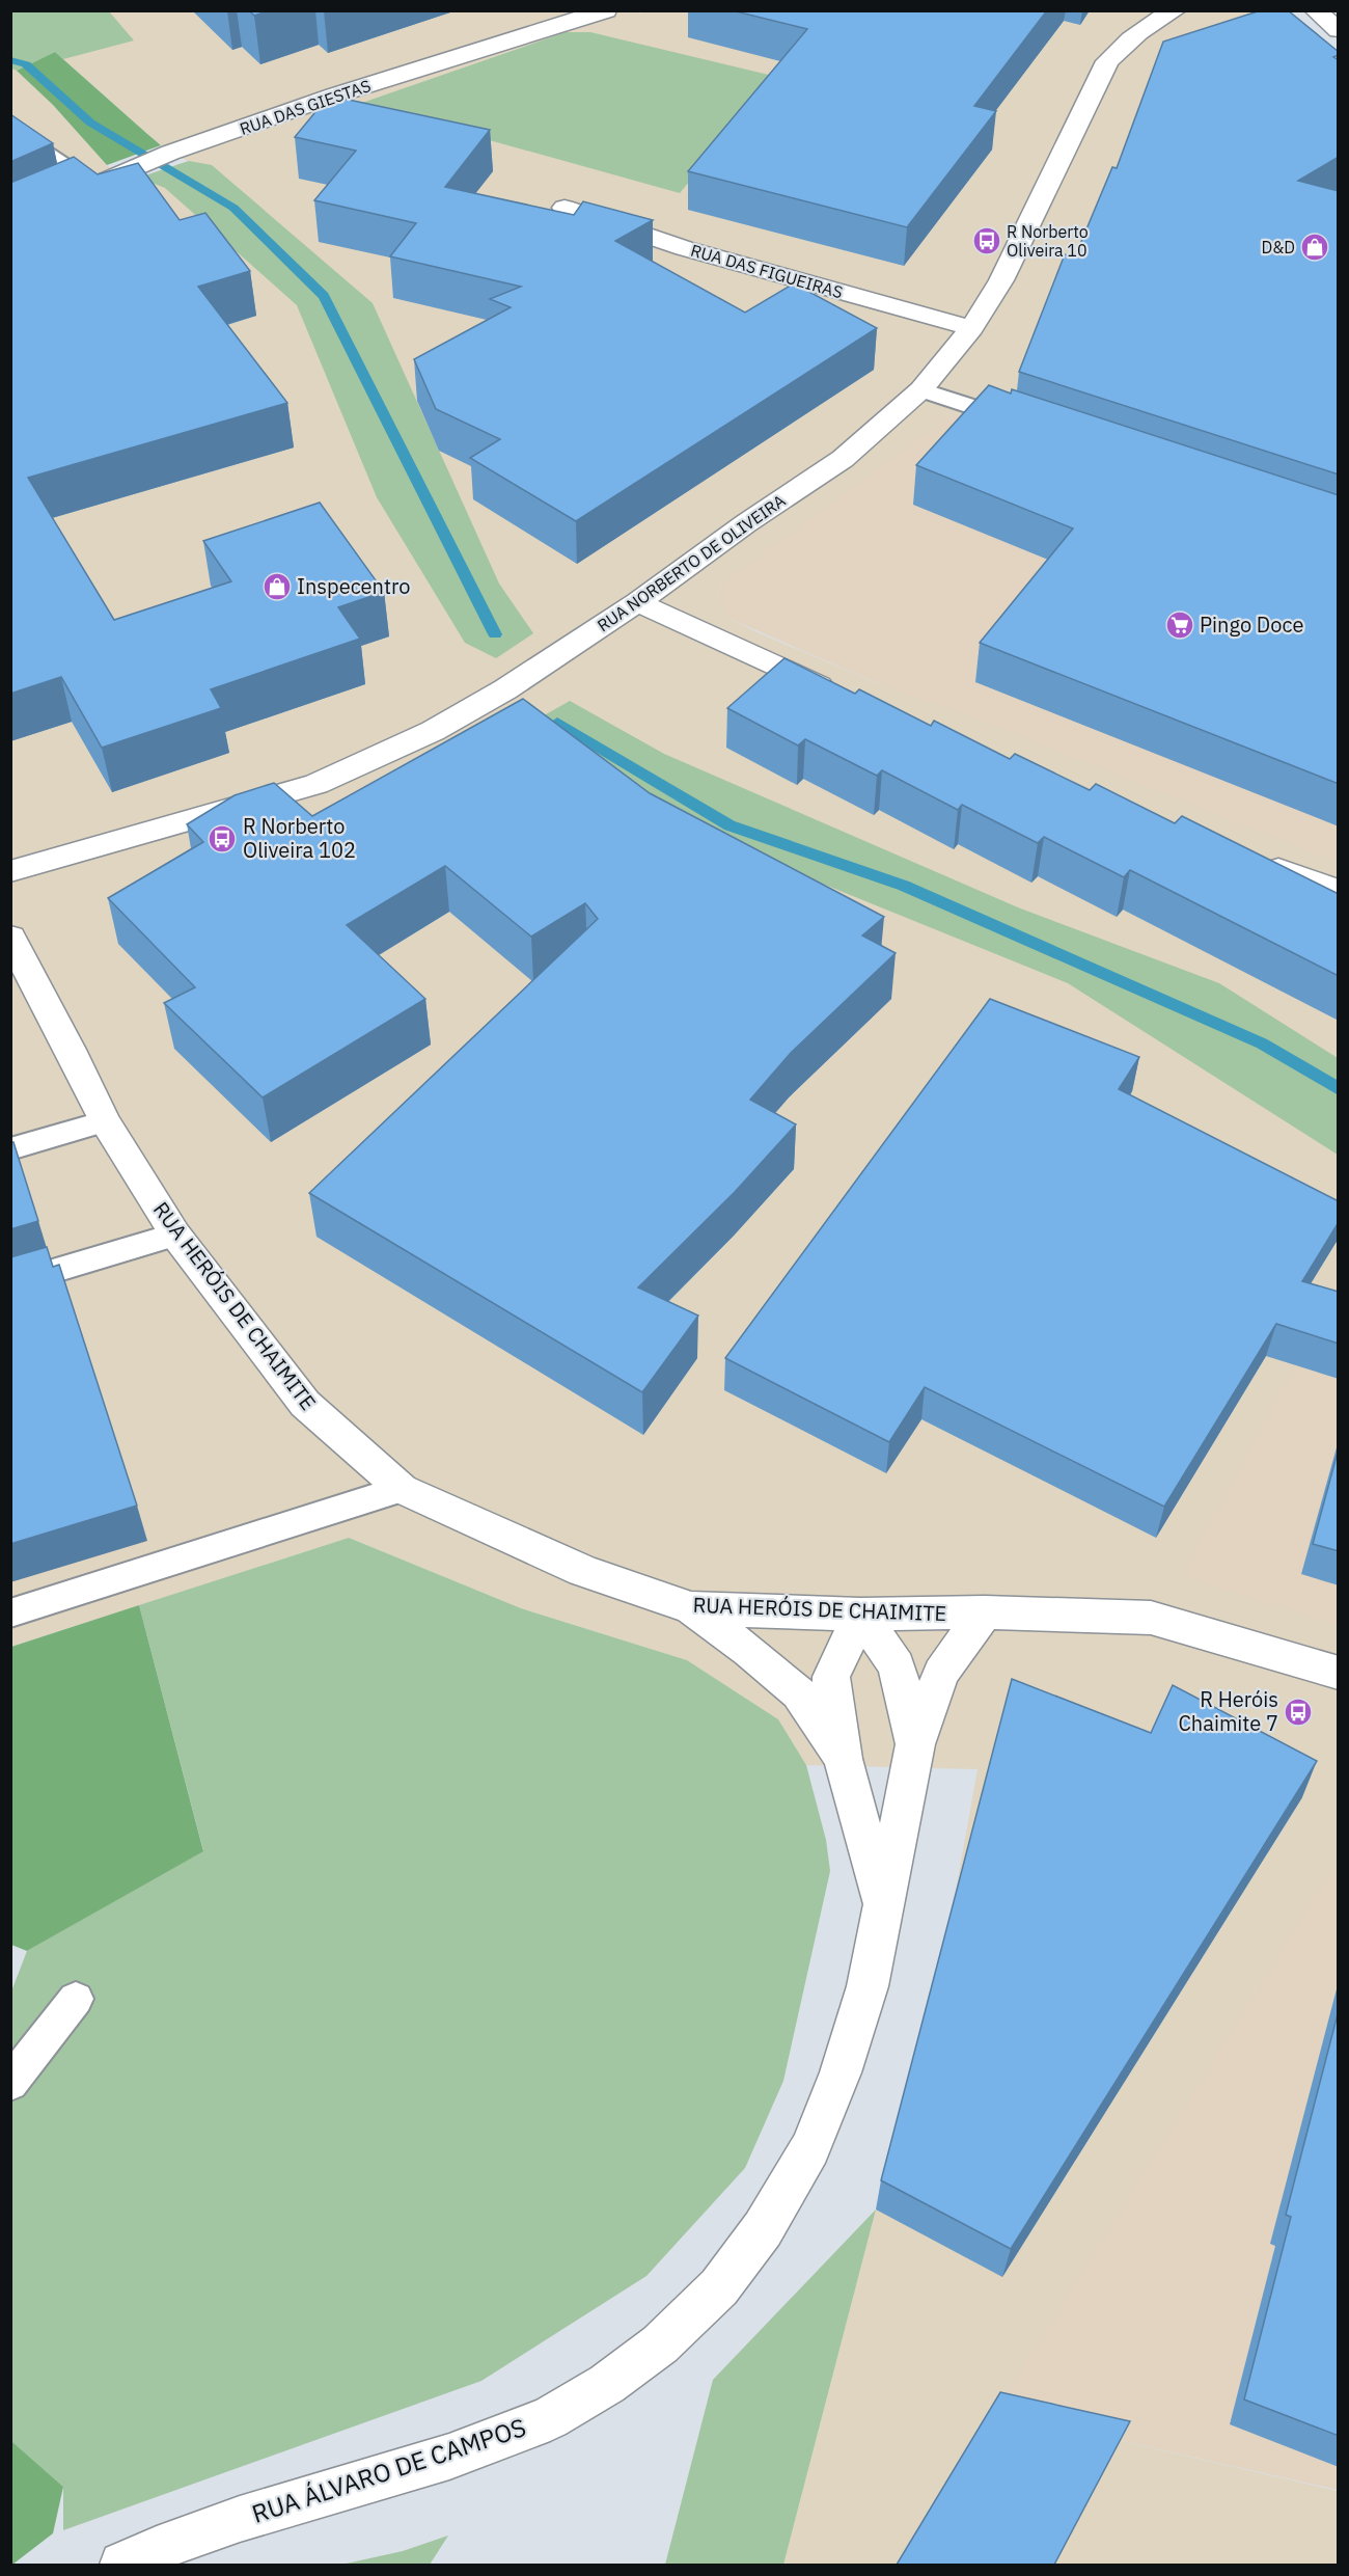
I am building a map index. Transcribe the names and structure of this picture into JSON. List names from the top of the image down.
{
  "streets": {
    "street": [
      "RUA DAS GIESTAS",
      "RUA DAS FIGUEIRAS",
      "RUA NORBERTO DE OLIVEIRA",
      "RUA HERÓIS DE CHAIMITE",
      "RUA ÁLVARO DE CAMPOS"
    ]
  },
  "crossings": [
    ["RUA DAS FIGUEIRAS", "RUA NORBERTO DE OLIVEIRA"],
    ["RUA HERÓIS DE CHAIMITE", "RUA ÁLVARO DE CAMPOS"]
  ],
  "places": {
    "bus stop": ["R Norberto Oliveira 10", "R Norberto Oliveira 102", "R Heróis Chaimite 7"],
    "shop": ["D&D", "Inspecentro"],
    "supermarket": ["Pingo Doce"]
  }
}
